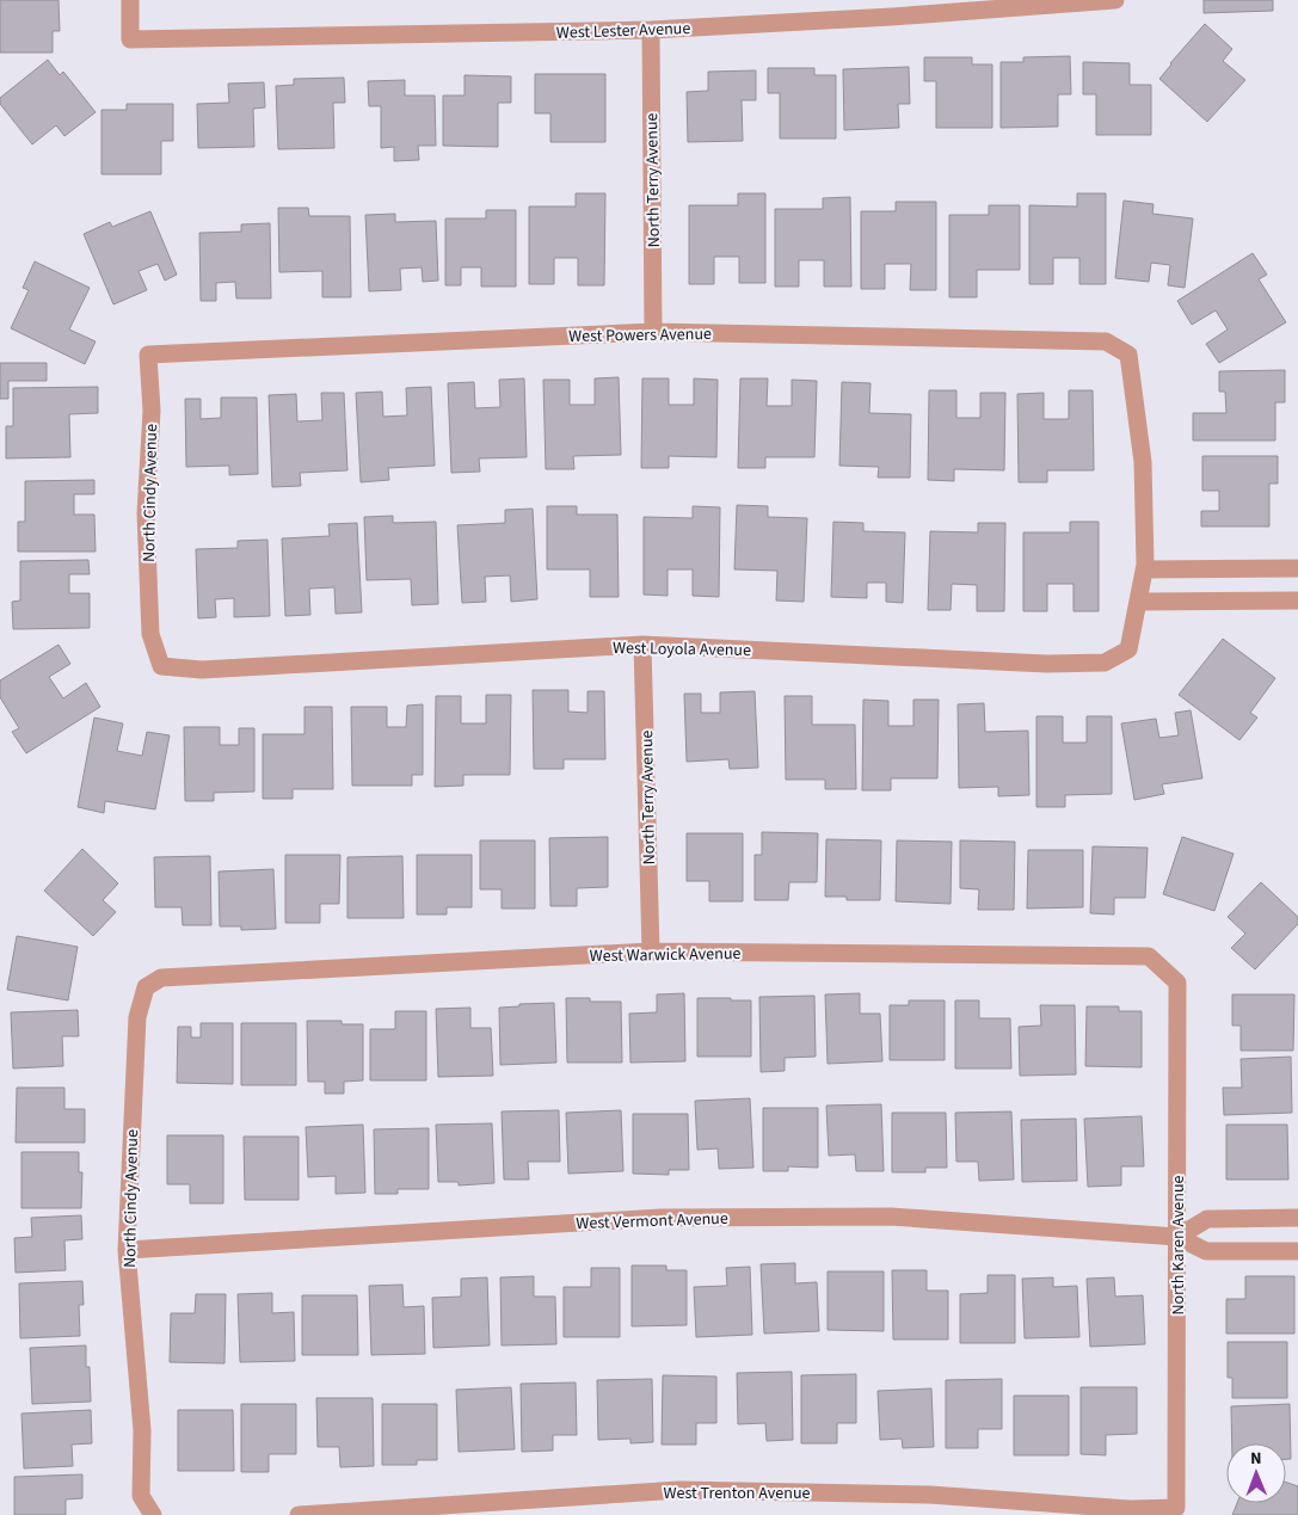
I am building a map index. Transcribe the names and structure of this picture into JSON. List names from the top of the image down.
{
  "streets": {
    "street": [
      "West Lester Avenue",
      "North Terry Avenue",
      "West Powers Avenue",
      "North Cindy Avenue",
      "West Loyola Avenue",
      "West Warwick Avenue",
      "West Vermont Avenue",
      "North Karen Avenue",
      "West Trenton Avenue"
    ]
  },
  "crossings": [
    ["West Lester Avenue", "North Terry Avenue"],
    ["North Terry Avenue", "West Powers Avenue"],
    ["North Terry Avenue", "West Loyola Avenue"],
    ["North Terry Avenue", "West Warwick Avenue"],
    ["West Powers Avenue", "North Cindy Avenue"],
    ["North Cindy Avenue", "West Loyola Avenue"],
    ["North Cindy Avenue", "West Warwick Avenue"],
    ["North Cindy Avenue", "West Vermont Avenue"],
    ["West Warwick Avenue", "North Karen Avenue"],
    ["West Vermont Avenue", "North Karen Avenue"],
    ["North Karen Avenue", "West Trenton Avenue"]
  ],
  "north": "top"
}
